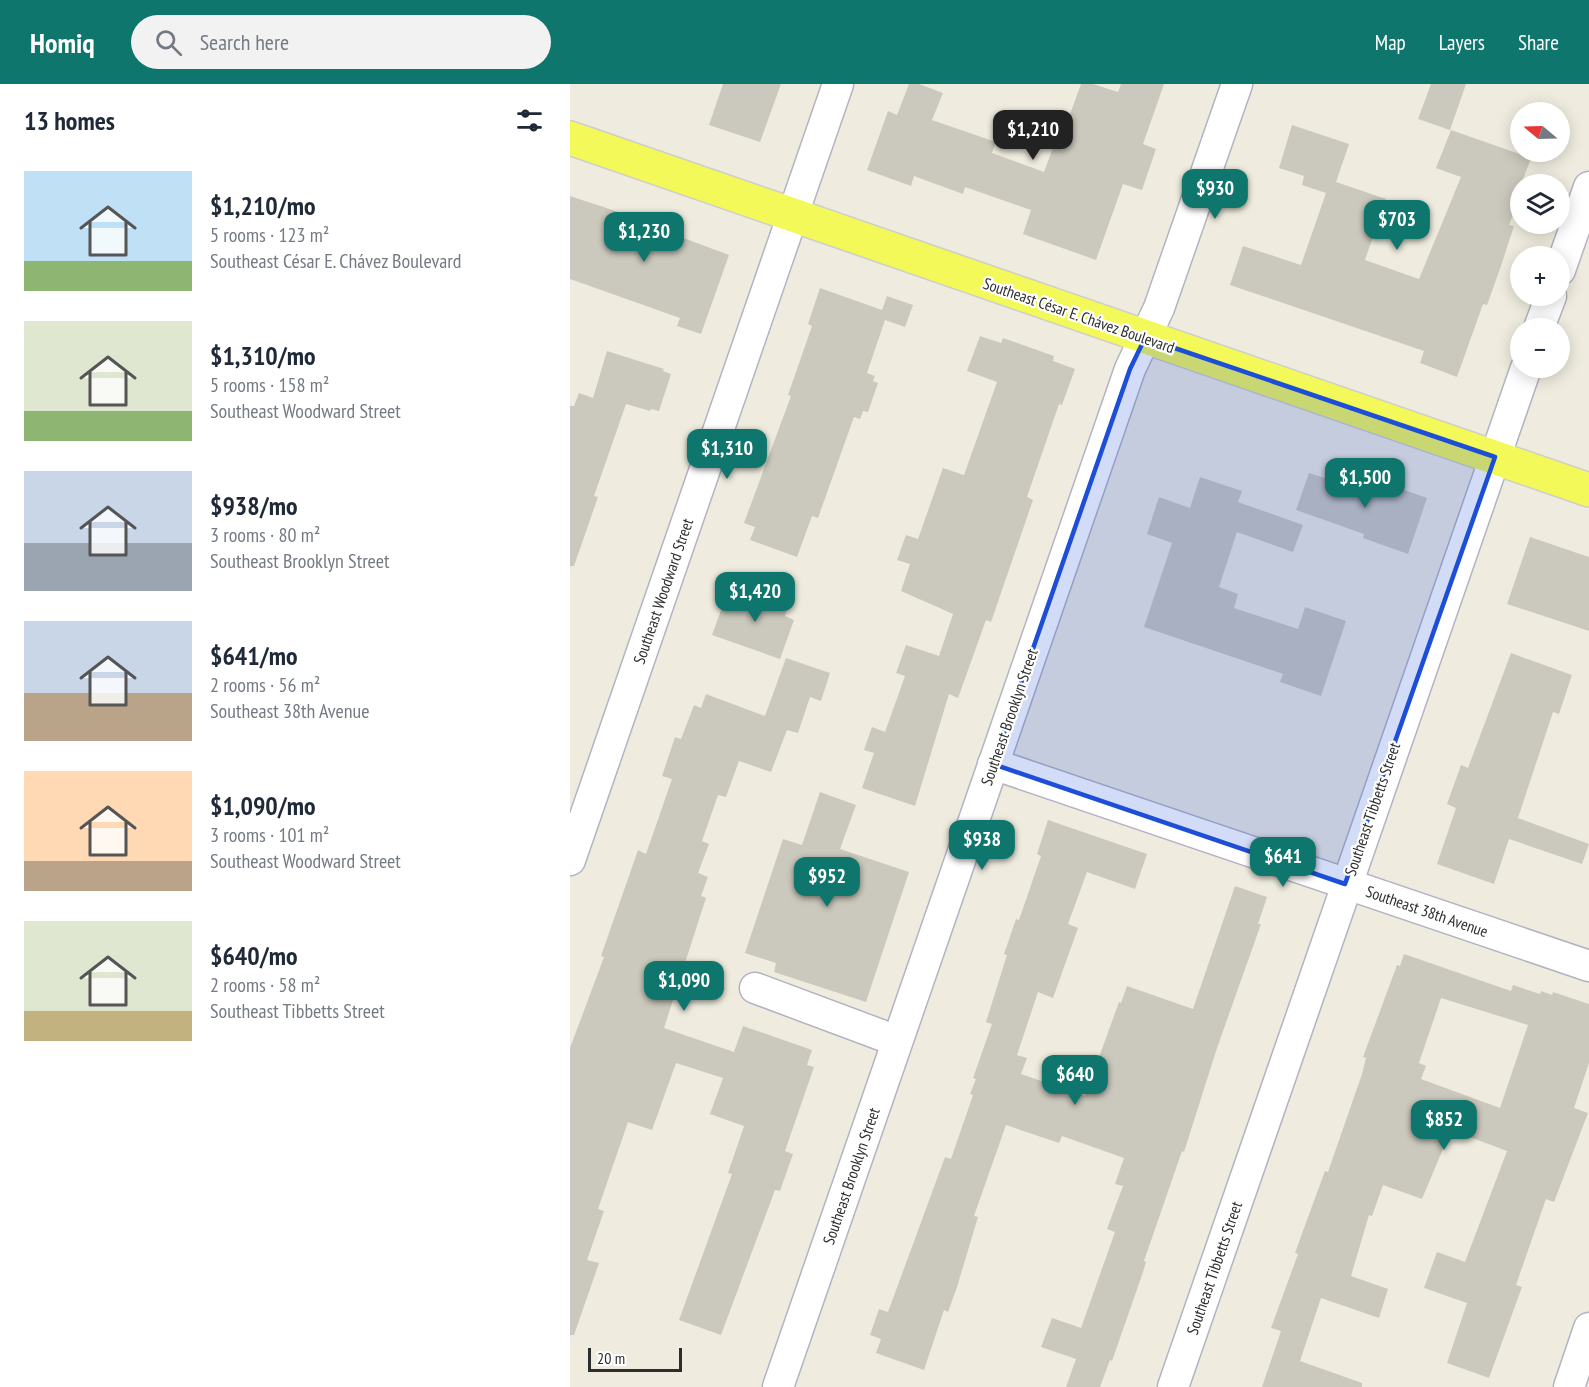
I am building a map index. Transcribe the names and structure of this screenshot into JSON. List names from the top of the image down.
{
  "streets": {
    "main road": ["Southeast César E. Chávez Boulevard"],
    "street": [
      "Southeast Woodward Street",
      "Southeast Brooklyn Street",
      "Southeast Tibbetts Street",
      "Southeast 38th Avenue"
    ]
  },
  "crossings": [
    ["Southeast César E. Chávez Boulevard", "Southeast Woodward Street"],
    ["Southeast César E. Chávez Boulevard", "Southeast Brooklyn Street"],
    ["Southeast César E. Chávez Boulevard", "Southeast Tibbetts Street"],
    ["Southeast Brooklyn Street", "Southeast 38th Avenue"],
    ["Southeast Tibbetts Street", "Southeast 38th Avenue"]
  ],
  "scale_bar": "20 m",
  "north": "left",
  "page": {
    "header": "Homiq",
    "search": "Search here",
    "nav": ["Map", "Layers", "Share"],
    "heading": "13 homes",
    "map_buttons": ["+", "−"],
    "price": [
      "$1,210",
      "$930",
      "$703",
      "$1,230",
      "$1,310",
      "$1,500",
      "$1,420",
      "$938",
      "$641",
      "$952",
      "$1,090",
      "$640",
      "$852"
    ],
    "list": [
      {
        "name": "$1,210/mo",
        "note": "5 rooms · 123 m² · Southeast César E. Chávez Boulevard"
      },
      {
        "name": "$1,310/mo",
        "note": "5 rooms · 158 m² · Southeast Woodward Street"
      },
      {
        "name": "$938/mo",
        "note": "3 rooms · 80 m² · Southeast Brooklyn Street"
      },
      {
        "name": "$641/mo",
        "note": "2 rooms · 56 m² · Southeast 38th Avenue"
      },
      {
        "name": "$1,090/mo",
        "note": "3 rooms · 101 m² · Southeast Woodward Street"
      },
      {
        "name": "$640/mo",
        "note": "2 rooms · 58 m² · Southeast Tibbetts Street"
      }
    ],
    "scale": "20 m"
  }
}
